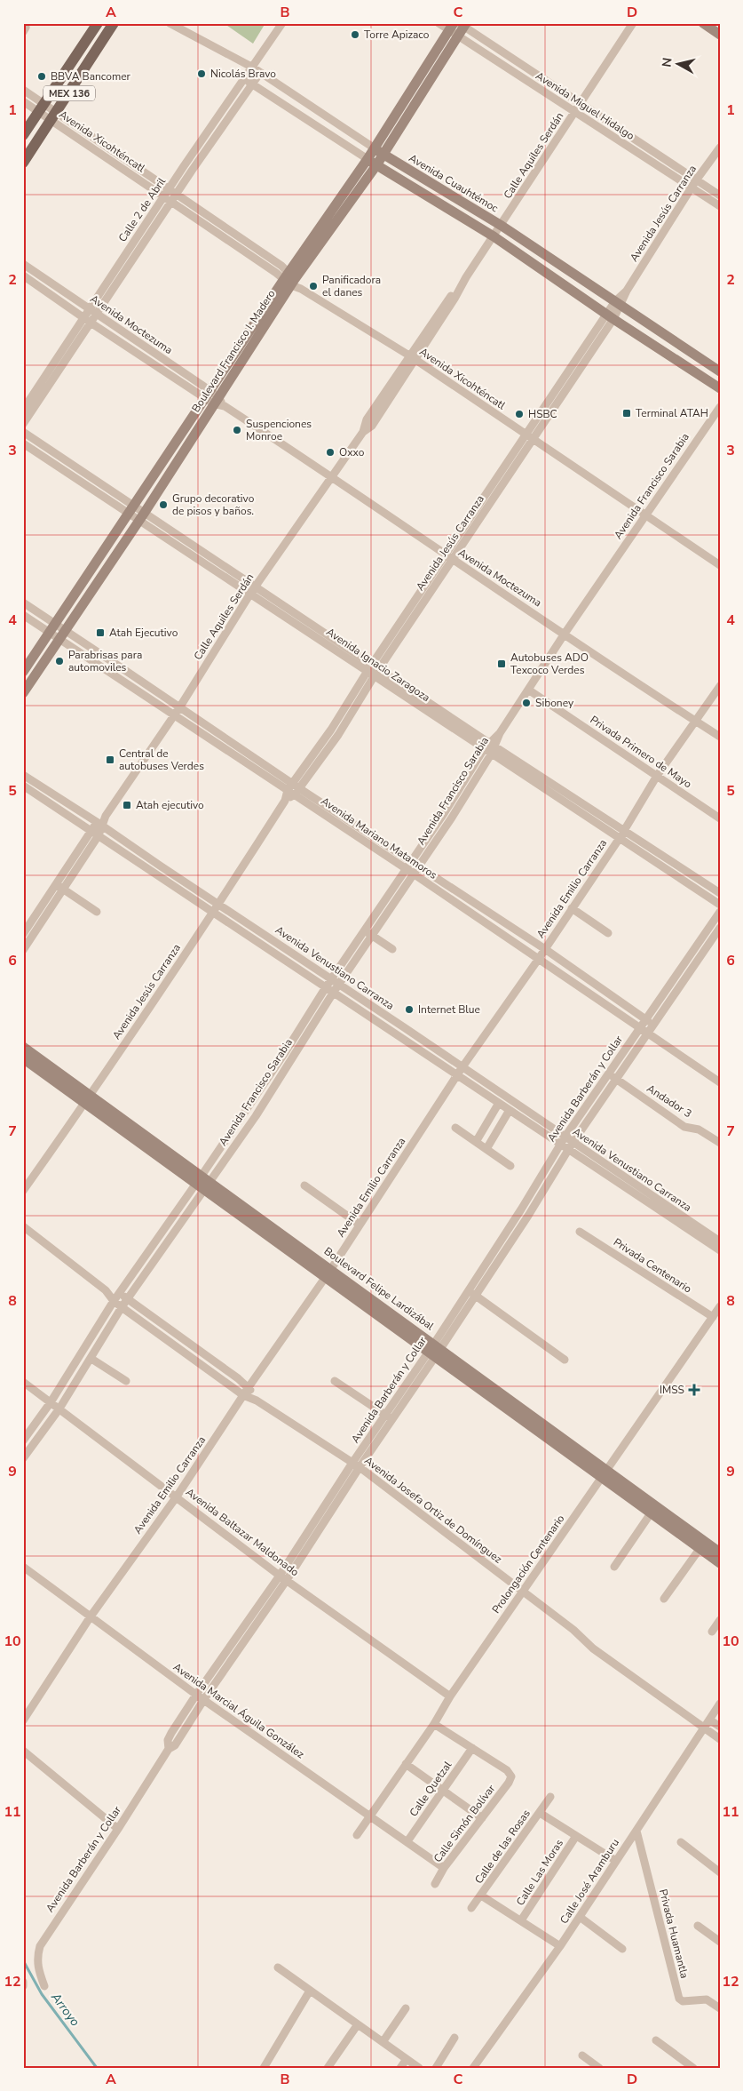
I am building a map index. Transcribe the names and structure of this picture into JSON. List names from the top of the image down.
{
  "streets": {
    "main road": [
      "MEX 136",
      "Avenida Cuauhtémoc",
      "Boulevard Francisco I. Madero",
      "Boulevard Felipe Lardizábal"
    ],
    "street": [
      "Avenida Miguel Hidalgo",
      "Avenida Xicohténcatl",
      "Calle Aquiles Serdán",
      "Calle 2 de Abril",
      "Avenida Jesús Carranza",
      "Avenida Moctezuma",
      "Avenida Francisco Sarabia",
      "Avenida Ignacio Zaragoza",
      "Privada Primero de Mayo",
      "Avenida Mariano Matamoros",
      "Avenida Emilio Carranza",
      "Avenida Venustiano Carranza",
      "Avenida Barberán y Collar",
      "Andador 3",
      "Privada Centenario",
      "Avenida Josefa Ortiz de Domínguez",
      "Avenida Baltazar Maldonado",
      "Prolongación Centenario",
      "Avenida Marcial Águila González",
      "Calle Quetzal",
      "Calle Simón Bolívar",
      "Calle de las Rosas",
      "Calle Las Moras",
      "Calle José Aramburu",
      "Privada Huamantla"
    ]
  },
  "crossings": [
    ["MEX 136", "Avenida Xicohténcatl"],
    ["Avenida Miguel Hidalgo", "Calle Aquiles Serdán"],
    ["Avenida Miguel Hidalgo", "Avenida Jesús Carranza"],
    ["Avenida Miguel Hidalgo", "Boulevard Francisco I. Madero"],
    ["Avenida Xicohténcatl", "Calle Aquiles Serdán"],
    ["Avenida Xicohténcatl", "Calle 2 de Abril"],
    ["Avenida Xicohténcatl", "Avenida Jesús Carranza"],
    ["Avenida Xicohténcatl", "Boulevard Francisco I. Madero"],
    ["Avenida Xicohténcatl", "Avenida Francisco Sarabia"],
    ["Calle Aquiles Serdán", "Avenida Cuauhtémoc"],
    ["Calle Aquiles Serdán", "Avenida Moctezuma"],
    ["Calle Aquiles Serdán", "Avenida Ignacio Zaragoza"],
    ["Calle Aquiles Serdán", "Avenida Mariano Matamoros"],
    ["Calle Aquiles Serdán", "Avenida Venustiano Carranza"],
    ["Avenida Cuauhtémoc", "Calle 2 de Abril"],
    ["Avenida Cuauhtémoc", "Avenida Jesús Carranza"],
    ["Avenida Cuauhtémoc", "Boulevard Francisco I. Madero"],
    ["Calle 2 de Abril", "Avenida Moctezuma"],
    ["Avenida Jesús Carranza", "Avenida Moctezuma"],
    ["Avenida Jesús Carranza", "Avenida Ignacio Zaragoza"],
    ["Avenida Jesús Carranza", "Avenida Mariano Matamoros"],
    ["Avenida Jesús Carranza", "Avenida Venustiano Carranza"],
    ["Avenida Jesús Carranza", "Boulevard Felipe Lardizábal"],
    ["Avenida Moctezuma", "Boulevard Francisco I. Madero"],
    ["Avenida Moctezuma", "Avenida Francisco Sarabia"],
    ["Avenida Moctezuma", "Avenida Emilio Carranza"],
    ["Boulevard Francisco I. Madero", "Avenida Ignacio Zaragoza"],
    ["Boulevard Francisco I. Madero", "Avenida Mariano Matamoros"],
    ["Avenida Francisco Sarabia", "Avenida Ignacio Zaragoza"],
    ["Avenida Francisco Sarabia", "Privada Primero de Mayo"],
    ["Avenida Francisco Sarabia", "Avenida Mariano Matamoros"],
    ["Avenida Francisco Sarabia", "Avenida Venustiano Carranza"],
    ["Avenida Francisco Sarabia", "Boulevard Felipe Lardizábal"],
    ["Avenida Francisco Sarabia", "Avenida Josefa Ortiz de Domínguez"],
    ["Avenida Francisco Sarabia", "Avenida Baltazar Maldonado"],
    ["Avenida Ignacio Zaragoza", "Avenida Emilio Carranza"],
    ["Privada Primero de Mayo", "Avenida Emilio Carranza"],
    ["Avenida Mariano Matamoros", "Avenida Emilio Carranza"],
    ["Avenida Mariano Matamoros", "Avenida Barberán y Collar"],
    ["Avenida Emilio Carranza", "Avenida Venustiano Carranza"],
    ["Avenida Emilio Carranza", "Boulevard Felipe Lardizábal"],
    ["Avenida Emilio Carranza", "Avenida Josefa Ortiz de Domínguez"],
    ["Avenida Emilio Carranza", "Avenida Baltazar Maldonado"],
    ["Avenida Emilio Carranza", "Avenida Marcial Águila González"],
    ["Avenida Venustiano Carranza", "Avenida Barberán y Collar"],
    ["Avenida Barberán y Collar", "Andador 3"],
    ["Avenida Barberán y Collar", "Boulevard Felipe Lardizábal"],
    ["Avenida Barberán y Collar", "Avenida Josefa Ortiz de Domínguez"],
    ["Avenida Barberán y Collar", "Avenida Baltazar Maldonado"],
    ["Avenida Barberán y Collar", "Avenida Marcial Águila González"],
    ["Privada Centenario", "Prolongación Centenario"],
    ["Boulevard Felipe Lardizábal", "Prolongación Centenario"],
    ["Avenida Josefa Ortiz de Domínguez", "Prolongación Centenario"],
    ["Avenida Josefa Ortiz de Domínguez", "Calle José Aramburu"],
    ["Avenida Baltazar Maldonado", "Prolongación Centenario"],
    ["Prolongación Centenario", "Avenida Marcial Águila González"],
    ["Avenida Marcial Águila González", "Calle Quetzal"],
    ["Avenida Marcial Águila González", "Calle Simón Bolívar"],
    ["Calle Quetzal", "Calle Simón Bolívar"],
    ["Calle José Aramburu", "Privada Huamantla"]
  ],
  "water": ["Arroyo"],
  "places": {
    "other": [
      "Torre Apizaco",
      "Nicolás Bravo",
      "BBVA Bancomer",
      "Panificadora el danes",
      "HSBC",
      "Suspenciones Monroe",
      "Oxxo",
      "Grupo decorativo de pisos y baños.",
      "Parabrisas para automoviles",
      "Siboney",
      "Internet Blue"
    ],
    "transit": [
      "Terminal ATAH",
      "Atah Ejecutivo",
      "Autobuses ADO Texcoco Verdes",
      "Central de autobuses Verdes",
      "Atah ejecutivo"
    ],
    "health": ["IMSS"]
  },
  "north": "left",
  "grid": {
    "columns": [
      "A",
      "B",
      "C",
      "D"
    ],
    "rows": [
      "1",
      "2",
      "3",
      "4",
      "5",
      "6",
      "7",
      "8",
      "9",
      "10",
      "11",
      "12"
    ]
  }
}
